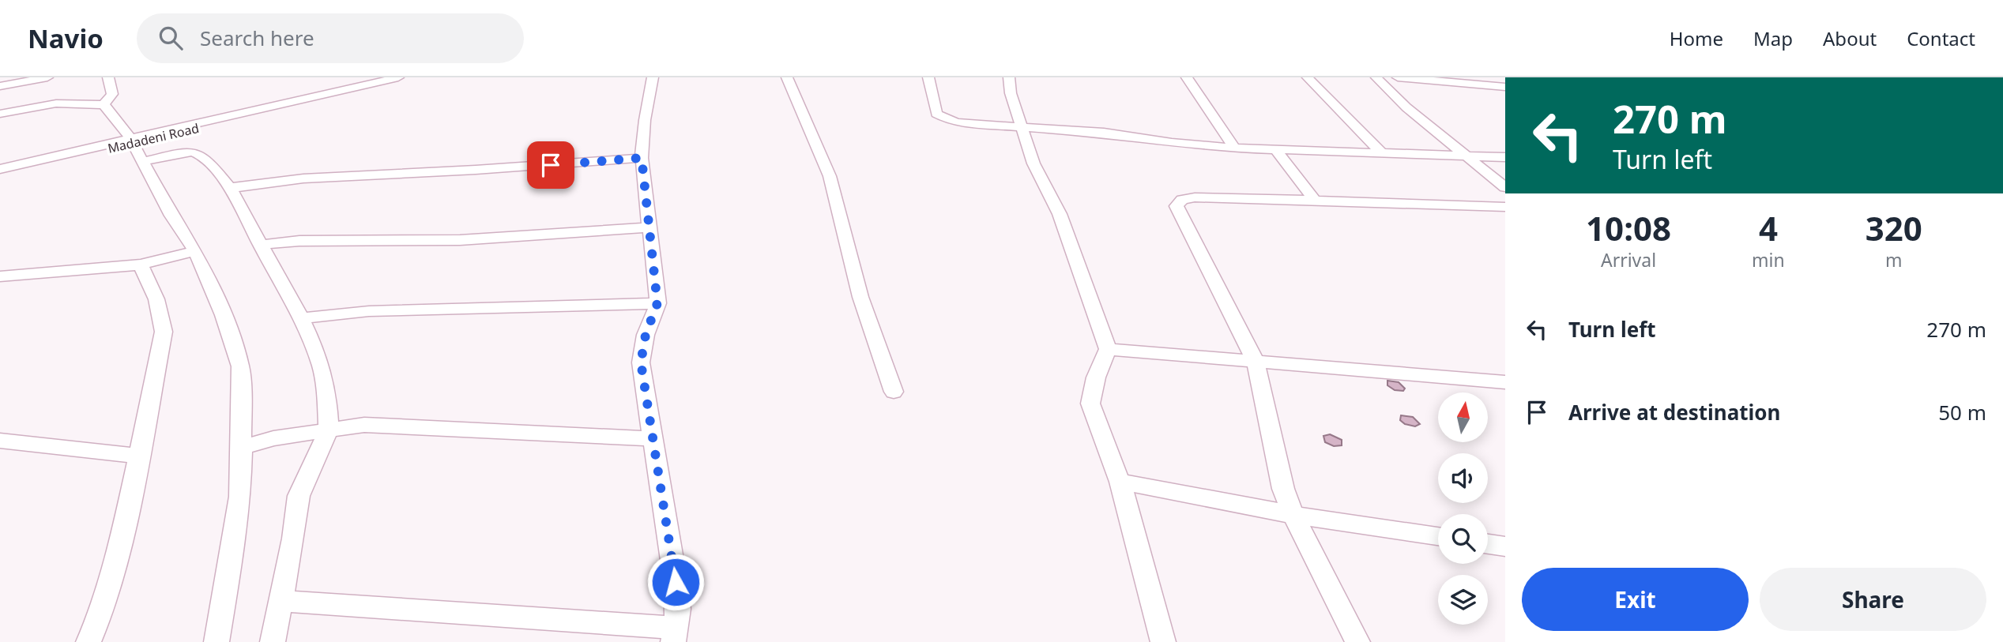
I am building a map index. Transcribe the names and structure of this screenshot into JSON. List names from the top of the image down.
{
  "streets": {
    "street": ["Madadeni Road"]
  },
  "north": "top",
  "page": {
    "header": "Navio",
    "search": "Search here",
    "nav": [
      "Home",
      "Map",
      "About",
      "Contact"
    ],
    "turn": ["270 m", "Turn left"],
    "eta": [
      "10:08",
      "Arrival",
      "4",
      "min",
      "320",
      "m"
    ],
    "list": [
      {
        "name": "Turn left",
        "value": "270 m"
      },
      {
        "name": "Arrive at destination",
        "value": "50 m"
      }
    ],
    "buttons": ["Exit", "Share"]
  }
}
